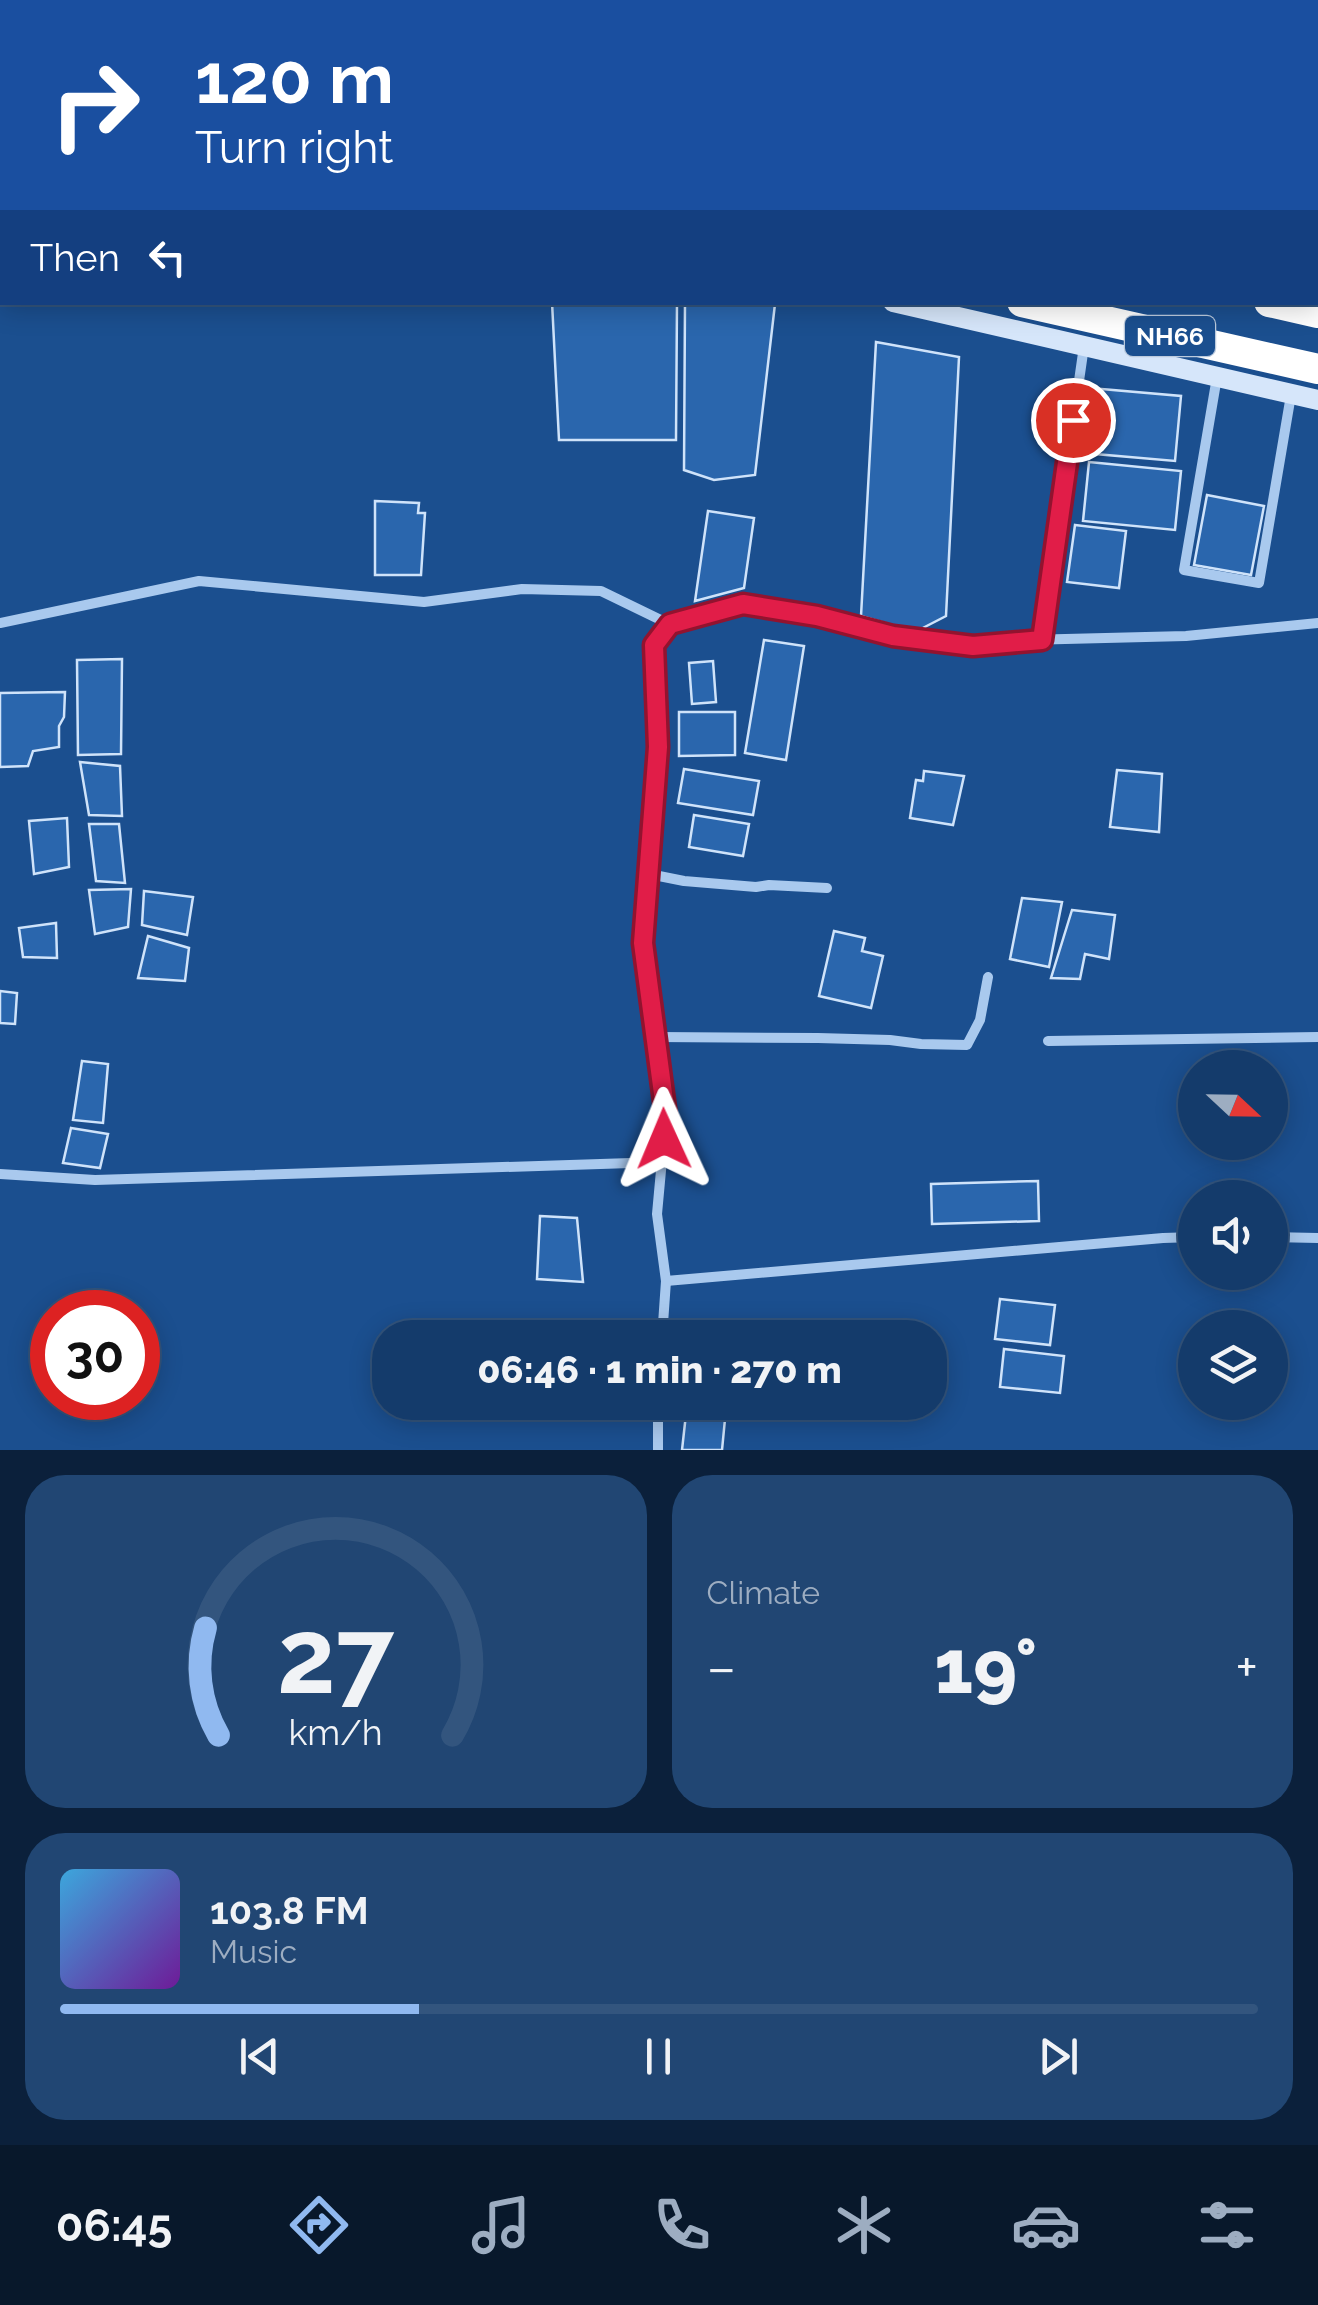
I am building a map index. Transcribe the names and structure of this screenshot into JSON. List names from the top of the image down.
{
  "streets": {
    "highway": ["NH66"]
  },
  "north": "right",
  "page": {
    "turn": ["120 m", "Turn right"],
    "then": "Then",
    "limit": "30",
    "trip": "06:46 · 1 min · 270 m",
    "tile": "Climate",
    "heat": ["−", "19°", "+"],
    "song": ["103.8 FM", "Music"],
    "tabs": "06:45",
    "gauge": ["27", "km/h"]
  }
}
